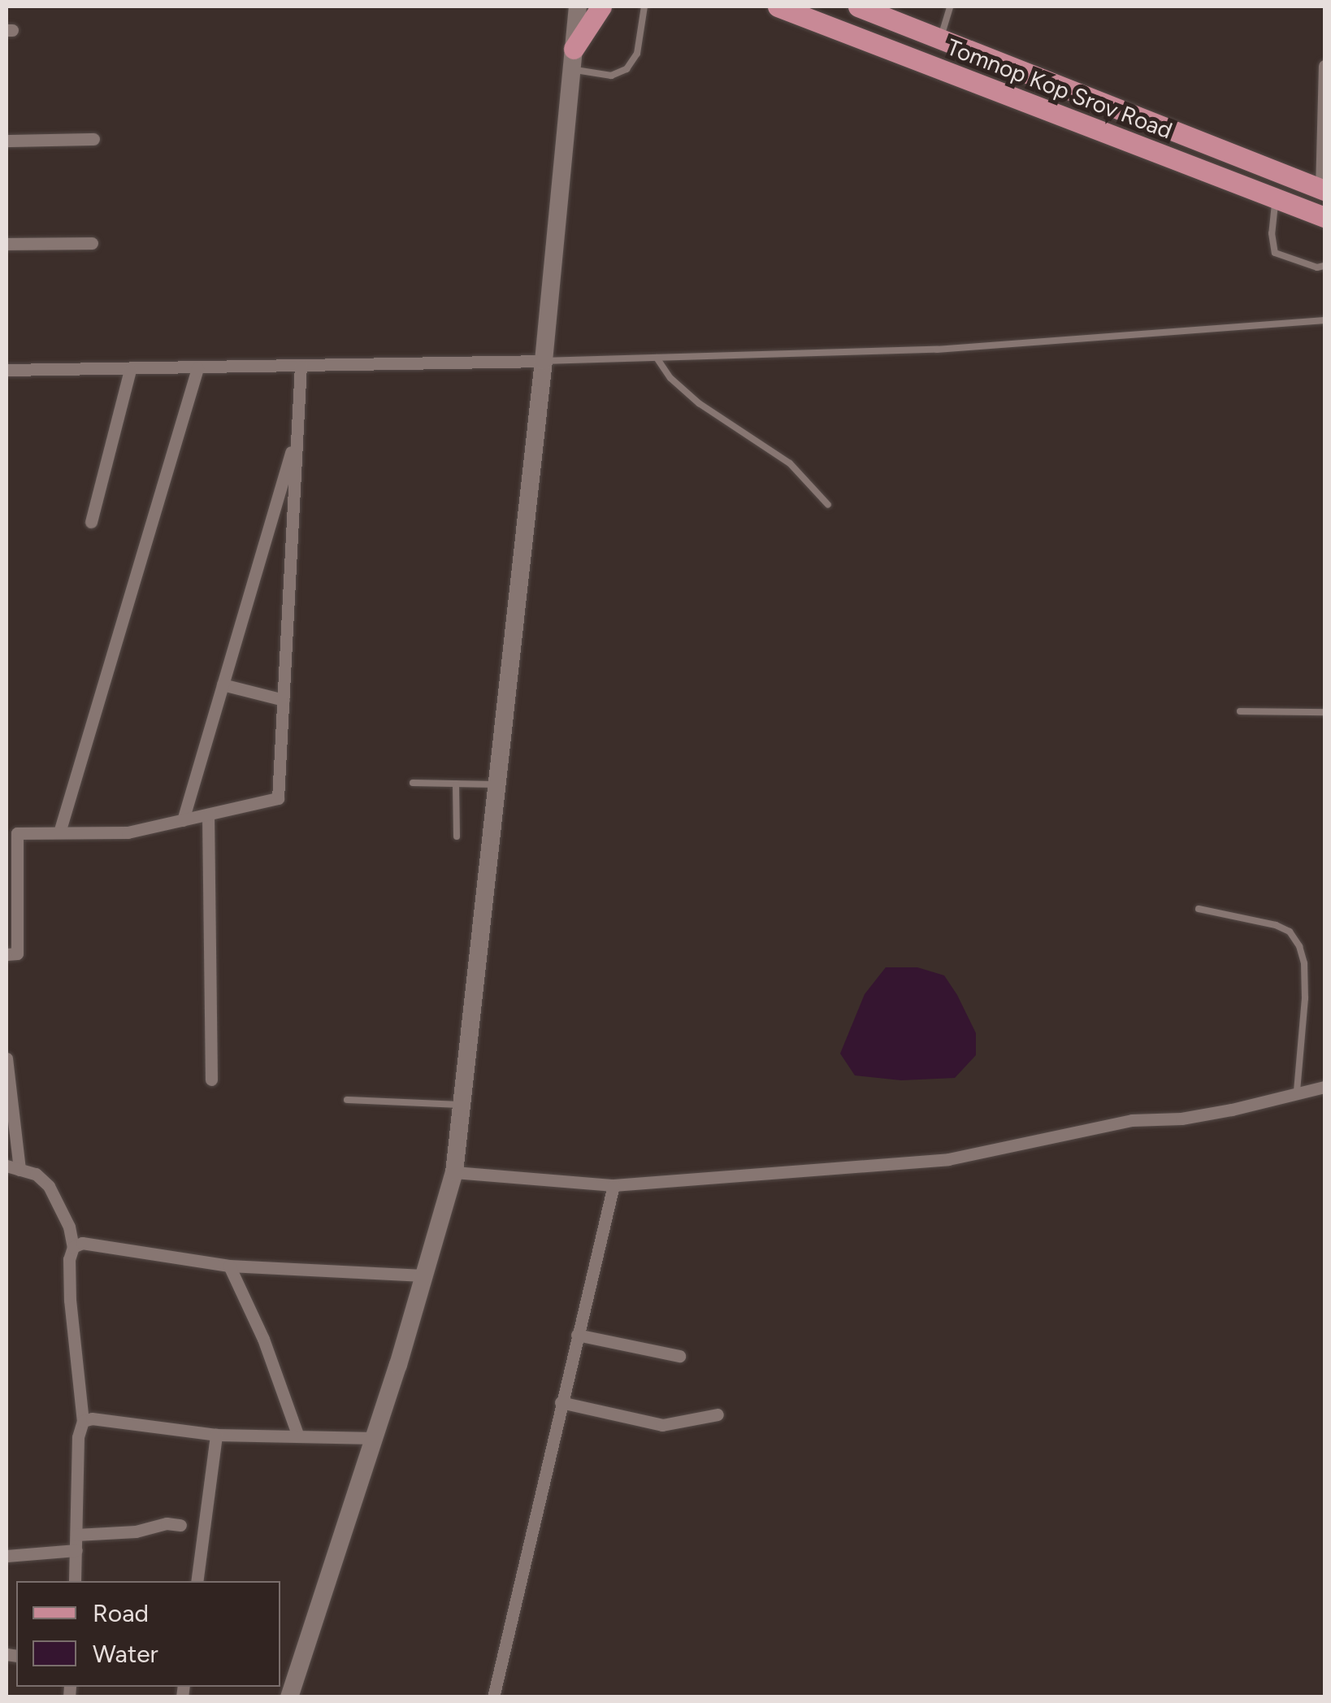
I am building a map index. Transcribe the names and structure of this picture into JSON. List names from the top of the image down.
{
  "streets": {
    "main road": ["Tomnop Kop Srov Road"]
  },
  "legend": ["Road", "Water"]
}
